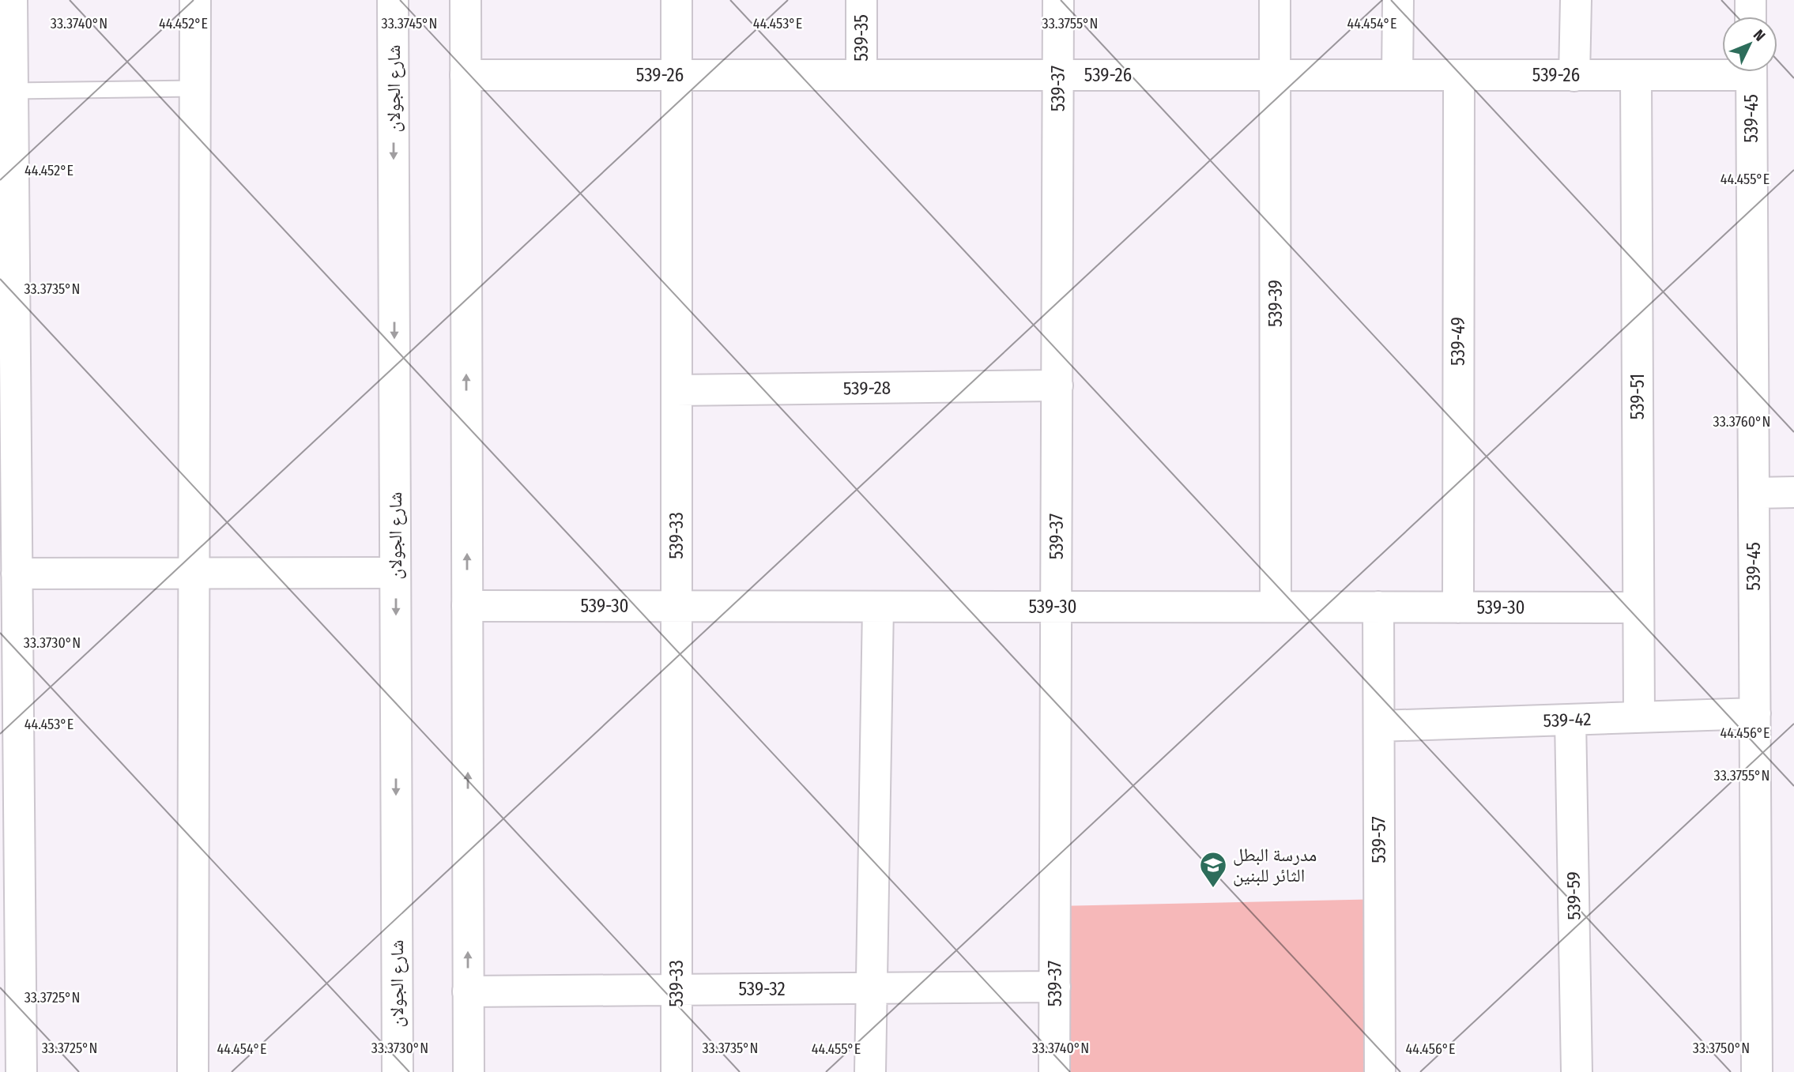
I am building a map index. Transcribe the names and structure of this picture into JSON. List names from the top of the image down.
{
  "streets": {
    "street": [
      "539-35",
      "539-26",
      "شارع الجولان",
      "539-37",
      "539-45",
      "539-39",
      "539-49",
      "539-28",
      "539-51",
      "539-33",
      "539-30",
      "539-42",
      "539-57",
      "539-59",
      "539-32"
    ]
  },
  "crossings": [
    ["539-35", "539-26"],
    ["539-26", "539-37"],
    ["539-26", "539-39"],
    ["539-26", "539-49"],
    ["539-26", "539-51"],
    ["539-26", "539-33"],
    ["539-37", "539-28"],
    ["539-37", "539-30"],
    ["539-37", "539-32"],
    ["539-45", "539-42"],
    ["539-39", "539-30"],
    ["539-49", "539-30"],
    ["539-28", "539-33"],
    ["539-51", "539-30"],
    ["539-51", "539-42"],
    ["539-33", "539-30"],
    ["539-33", "539-32"],
    ["539-30", "539-57"],
    ["539-42", "539-57"],
    ["539-42", "539-59"]
  ],
  "places": {
    "school or university": ["مدرسة البطل الثائر للبنين"]
  },
  "north": "top right",
  "coordinates": [
    "44.454°E",
    "44.452°E",
    "44.453°E",
    "33.3740°N",
    "33.3745°N",
    "33.3755°N",
    "44.455°E",
    "33.3735°N",
    "33.3760°N",
    "33.3730°N",
    "44.456°E",
    "33.3725°N",
    "33.3750°N"
  ]
}
